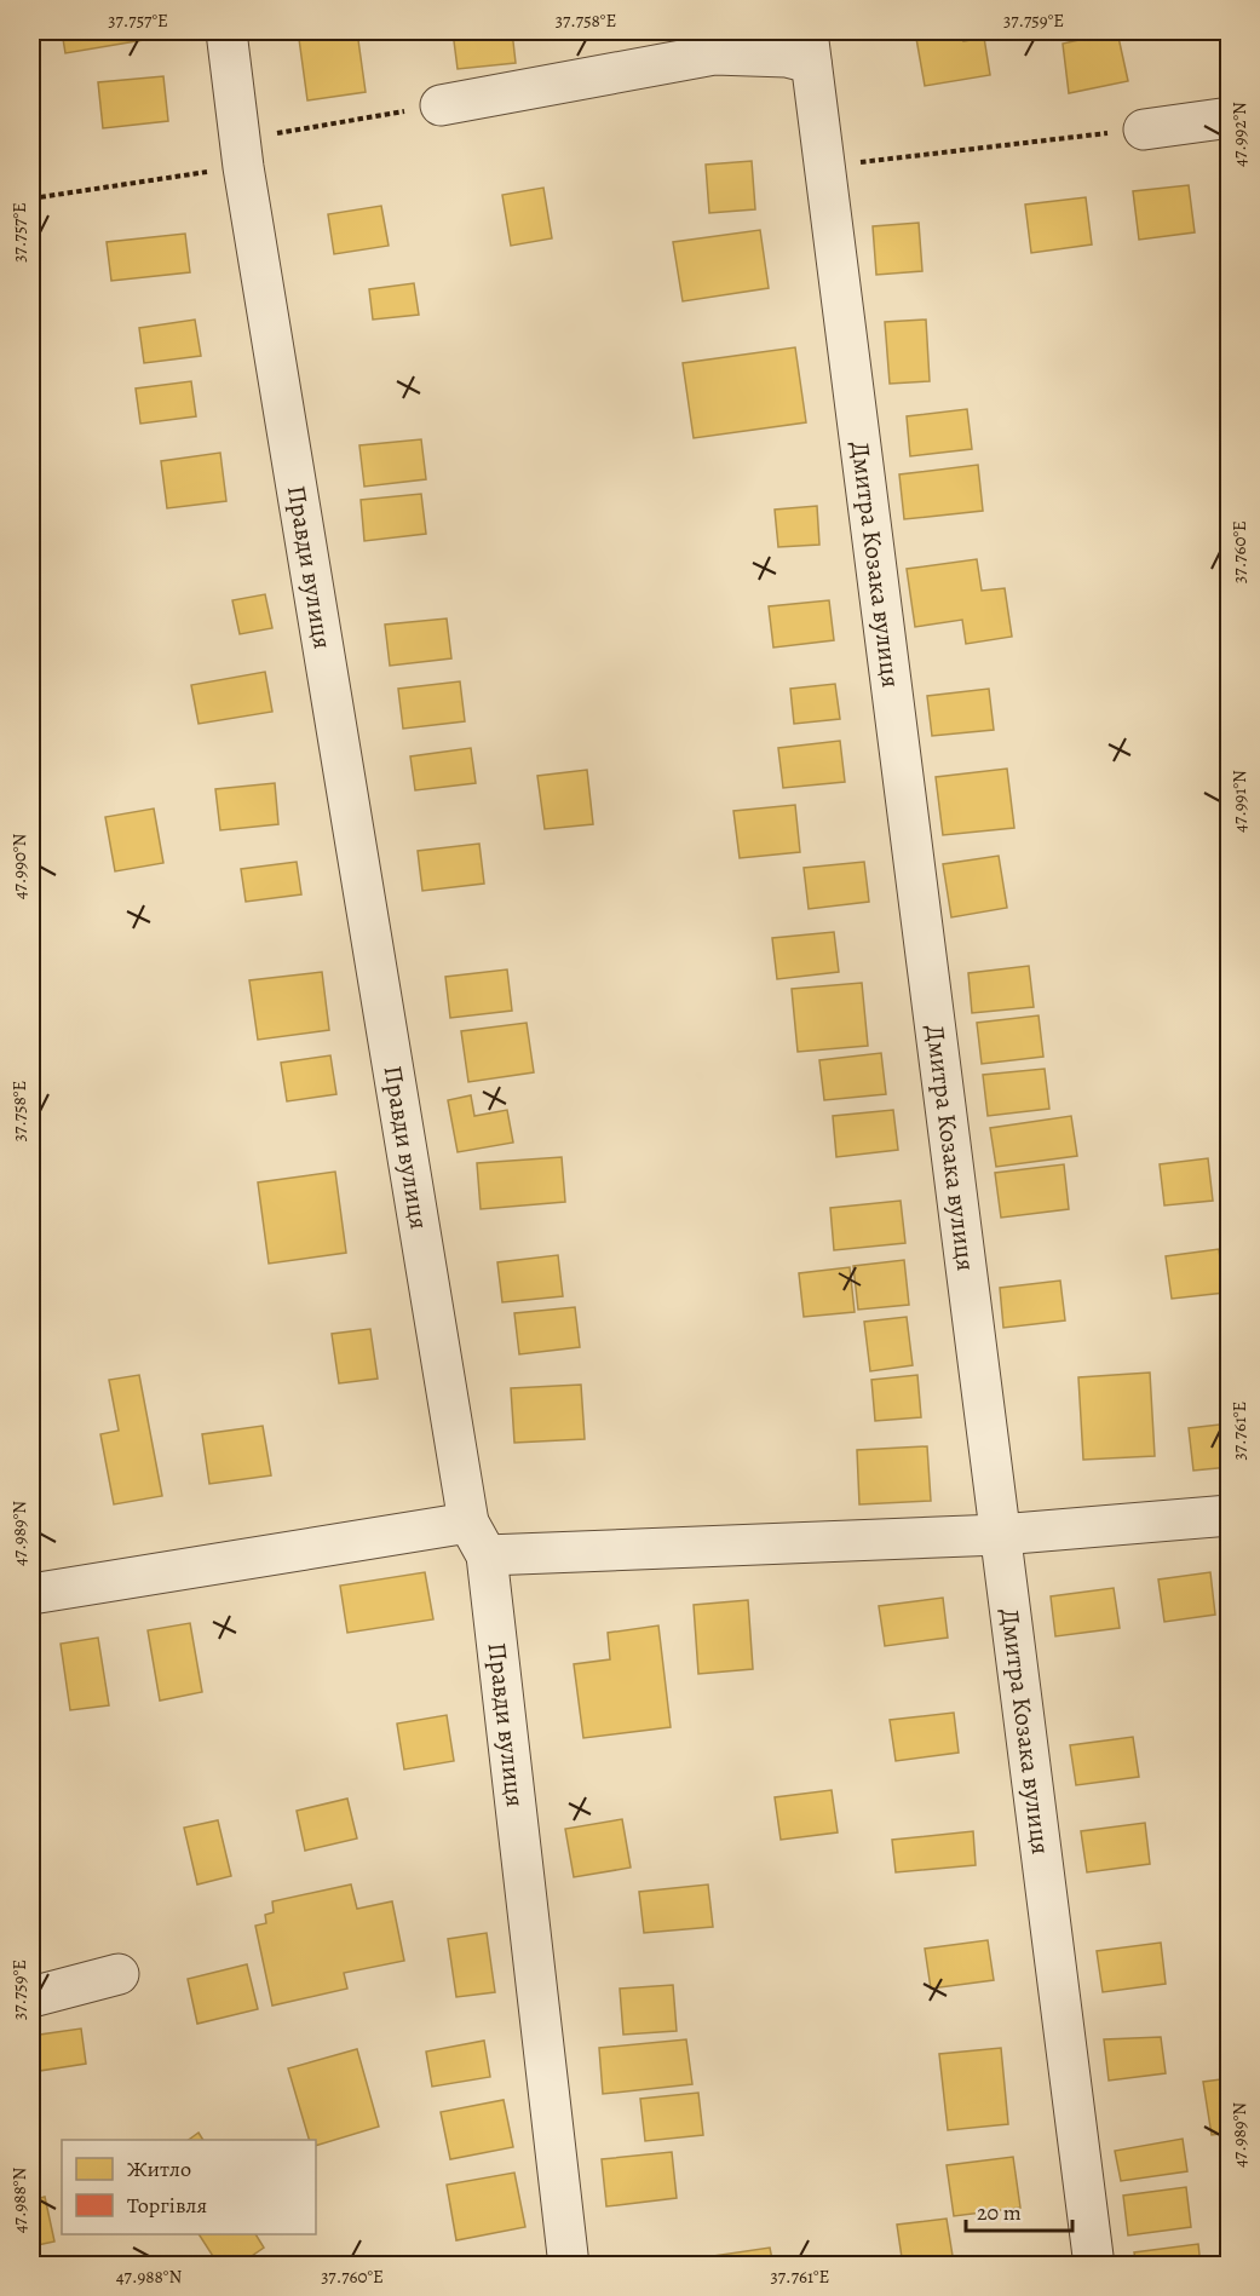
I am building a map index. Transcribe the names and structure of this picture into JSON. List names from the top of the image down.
{
  "streets": {
    "street": ["Дмитра Козака вулиця", "Правди вулиця"]
  },
  "legend": ["Житло", "Торгівля"],
  "scale_bar": "20 m",
  "coordinates": [
    "37.757°E",
    "37.758°E",
    "37.759°E",
    "47.992°N",
    "37.760°E",
    "47.991°N",
    "47.990°N",
    "37.761°E",
    "47.989°N",
    "47.988°N"
  ]
}
